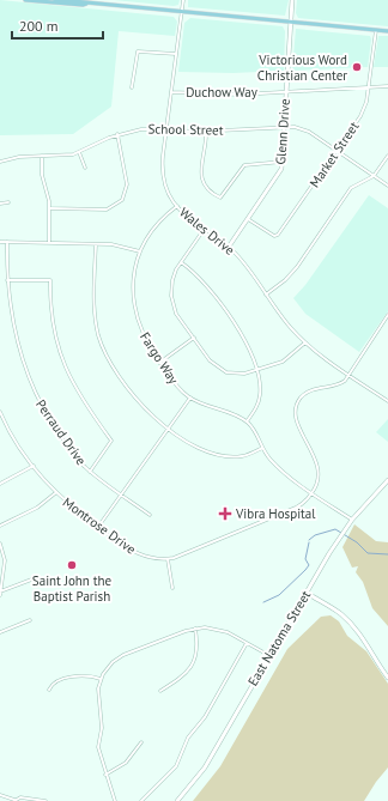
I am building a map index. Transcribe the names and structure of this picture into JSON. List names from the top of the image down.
{
  "streets": {
    "main road": ["Glenn Drive", "East Natoma Street"],
    "street": [
      "Duchow Way",
      "School Street",
      "Market Street",
      "Wales Drive",
      "Fargo Way",
      "Perraud Drive",
      "Montrose Drive"
    ]
  },
  "crossings": [
    ["Duchow Way", "Glenn Drive"],
    ["Duchow Way", "Market Street"],
    ["Duchow Way", "Wales Drive"],
    ["School Street", "Glenn Drive"],
    ["School Street", "Market Street"],
    ["School Street", "Wales Drive"],
    ["Glenn Drive", "Market Street"],
    ["Glenn Drive", "Wales Drive"],
    ["Wales Drive", "Fargo Way"]
  ],
  "places": {
    "other": ["Victorious Word Christian Center", "Saint John the Baptist Parish"],
    "health": ["Vibra Hospital"]
  },
  "scale_bar": "200 m"
}
